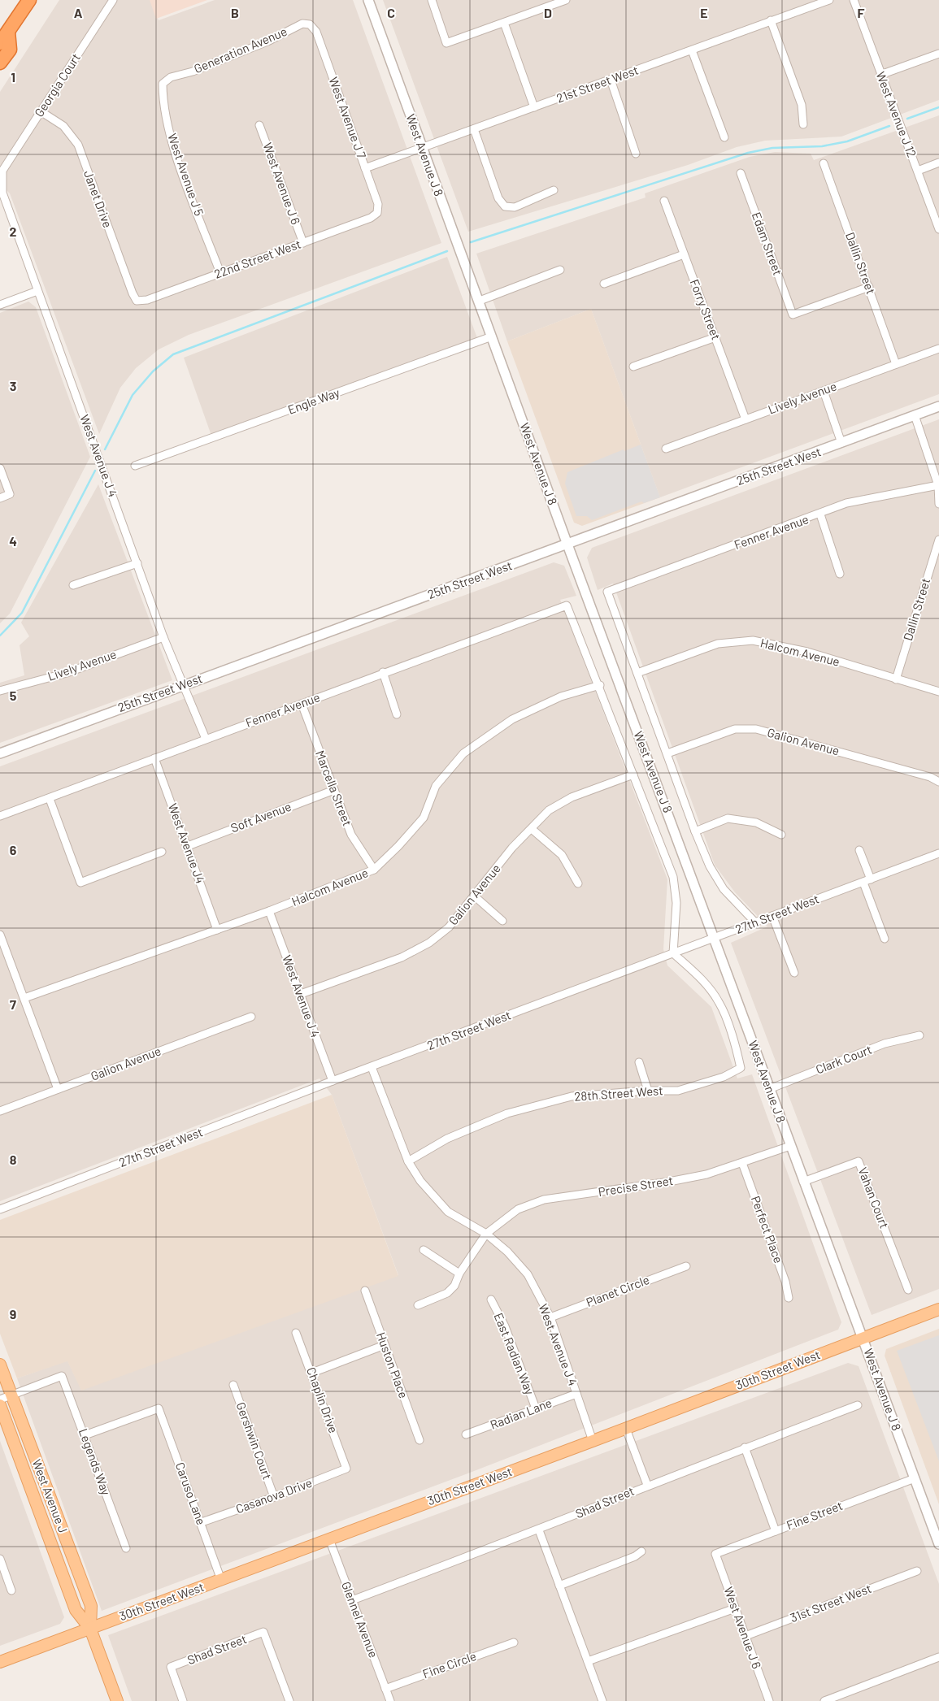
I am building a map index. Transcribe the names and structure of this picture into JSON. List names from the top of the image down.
{
  "streets": {
    "main road": ["30th Street West", "West Avenue J"],
    "street": [
      "Generation Avenue",
      "21st Street West",
      "Georgia Court",
      "West Avenue J 12",
      "West Avenue J 7",
      "West Avenue J 8",
      "West Avenue J 5",
      "West Avenue J 6",
      "Janet Drive",
      "Edam Street",
      "22nd Street West",
      "Dallin Street",
      "Forry Street",
      "Lively Avenue",
      "Engle Way",
      "West Avenue J 4",
      "25th Street West",
      "Fenner Avenue",
      "Halcom Avenue",
      "Galion Avenue",
      "Marcella Street",
      "Soft Avenue",
      "West Avenue J4",
      "27th Street West",
      "Clark Court",
      "28th Street West",
      "Precise Street",
      "Vahan Court",
      "Perfect Place",
      "Planet Circle",
      "East Radian Way",
      "Huston Place",
      "Chaplin Drive",
      "Radian Lane",
      "Gershwin Court",
      "Legends Way",
      "Caruso Lane",
      "Casanova Drive",
      "Shad Street",
      "Fine Street",
      "31st Street West",
      "Glennel Avenue",
      "Fine Circle"
    ]
  },
  "crossings": [
    ["Generation Avenue", "West Avenue J 7"],
    ["Generation Avenue", "West Avenue J 5"],
    ["21st Street West", "West Avenue J 7"],
    ["21st Street West", "West Avenue J 8"],
    ["Georgia Court", "Janet Drive"],
    ["Georgia Court", "West Avenue J 4"],
    ["West Avenue J 7", "22nd Street West"],
    ["West Avenue J 8", "Engle Way"],
    ["West Avenue J 8", "25th Street West"],
    ["West Avenue J 8", "27th Street West"],
    ["West Avenue J 8", "Clark Court"],
    ["West Avenue J 8", "Precise Street"],
    ["West Avenue J 8", "Vahan Court"],
    ["West Avenue J 8", "30th Street West"],
    ["West Avenue J 8", "Fine Street"],
    ["West Avenue J 5", "22nd Street West"],
    ["West Avenue J 6", "22nd Street West"],
    ["West Avenue J 6", "Fine Street"],
    ["West Avenue J 6", "31st Street West"],
    ["Janet Drive", "22nd Street West"],
    ["Edam Street", "Dallin Street"],
    ["Dallin Street", "Lively Avenue"],
    ["Dallin Street", "Halcom Avenue"],
    ["Forry Street", "Lively Avenue"],
    ["Lively Avenue", "West Avenue J 4"],
    ["West Avenue J 4", "25th Street West"],
    ["West Avenue J 4", "Fenner Avenue"],
    ["West Avenue J 4", "Halcom Avenue"],
    ["West Avenue J 4", "Galion Avenue"],
    ["West Avenue J 4", "27th Street West"],
    ["West Avenue J 4", "28th Street West"],
    ["West Avenue J 4", "Precise Street"],
    ["West Avenue J 4", "Planet Circle"],
    ["West Avenue J 4", "30th Street West"],
    ["West Avenue J 4", "Radian Lane"],
    ["Fenner Avenue", "Halcom Avenue"],
    ["Fenner Avenue", "Marcella Street"],
    ["Fenner Avenue", "West Avenue J4"],
    ["Halcom Avenue", "Marcella Street"],
    ["Halcom Avenue", "West Avenue J4"],
    ["Marcella Street", "Soft Avenue"],
    ["Soft Avenue", "West Avenue J4"],
    ["27th Street West", "28th Street West"],
    ["Precise Street", "Perfect Place"],
    ["East Radian Way", "Radian Lane"],
    ["30th Street West", "Caruso Lane"],
    ["30th Street West", "West Avenue J"],
    ["30th Street West", "Glennel Avenue"],
    ["Chaplin Drive", "Casanova Drive"],
    ["Gershwin Court", "Casanova Drive"],
    ["Legends Way", "Caruso Lane"],
    ["Legends Way", "West Avenue J"],
    ["Caruso Lane", "Casanova Drive"],
    ["Shad Street", "Glennel Avenue"],
    ["Glennel Avenue", "Fine Circle"]
  ],
  "grid": {
    "columns": [
      "A",
      "B",
      "C",
      "D",
      "E",
      "F"
    ],
    "rows": [
      "1",
      "2",
      "3",
      "4",
      "5",
      "6",
      "7",
      "8",
      "9"
    ]
  }
}
